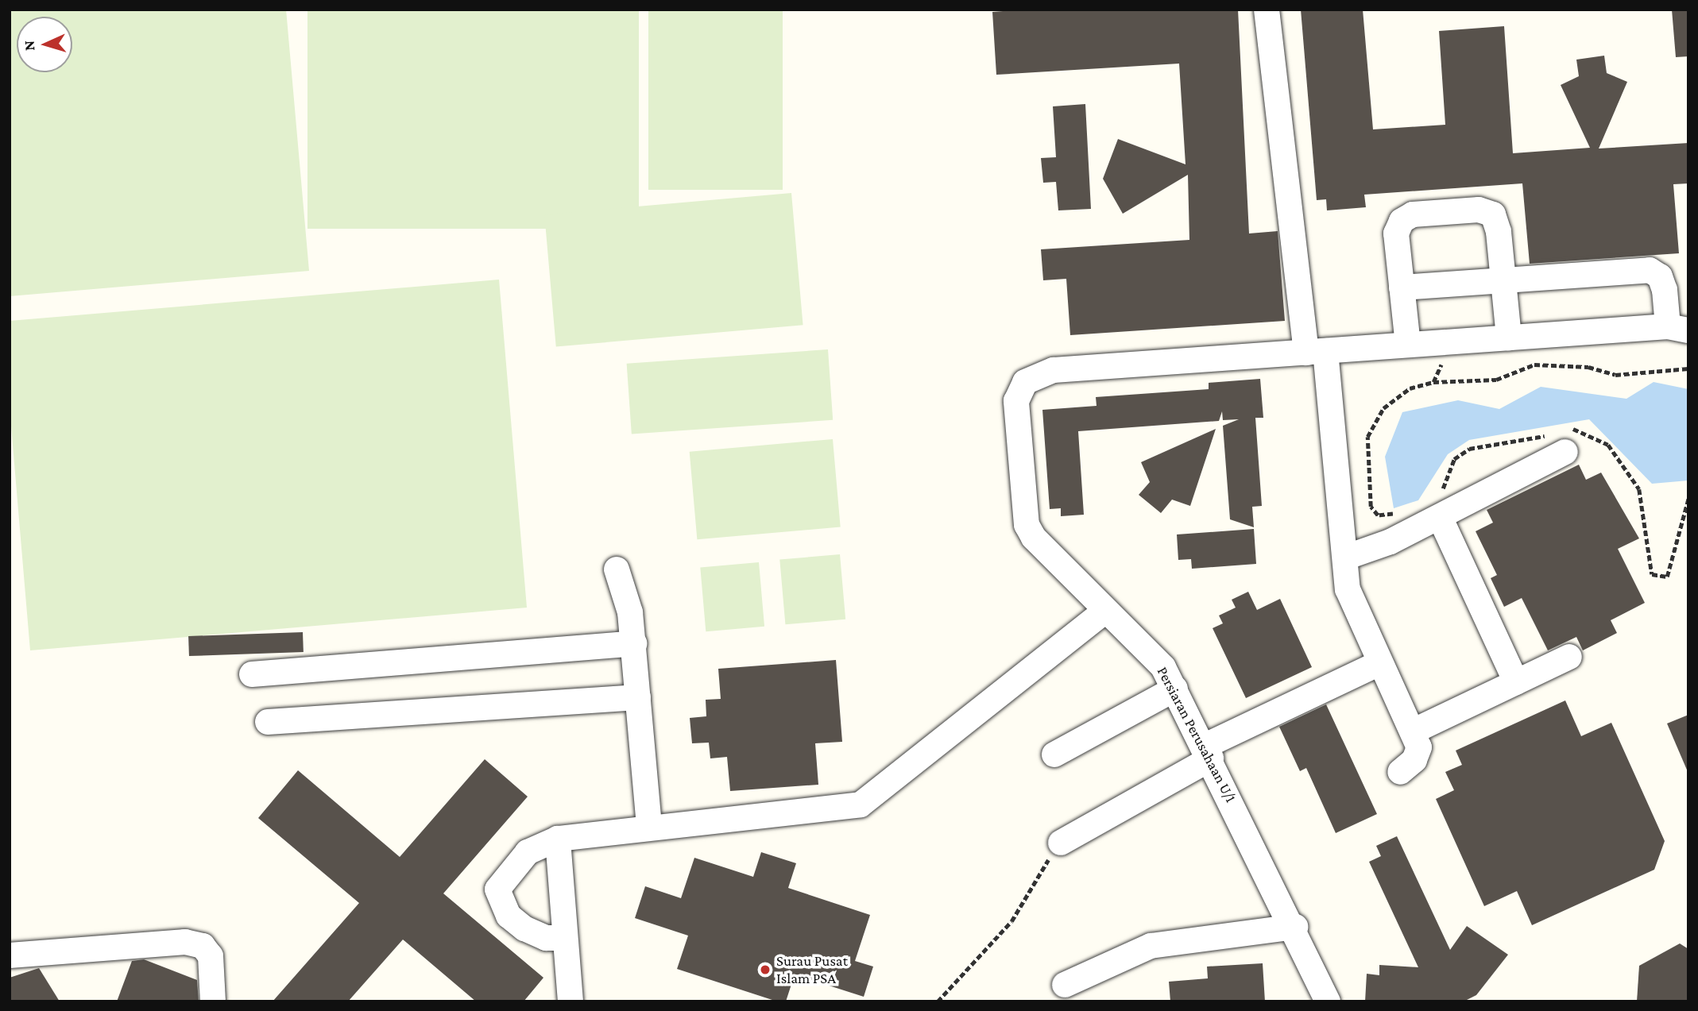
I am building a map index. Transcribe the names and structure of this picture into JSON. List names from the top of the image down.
{
  "streets": {
    "lane": ["Persiaran Perusahaan U/1"]
  },
  "places": ["Surau Pusat Islam PSA"],
  "north": "left"
}
